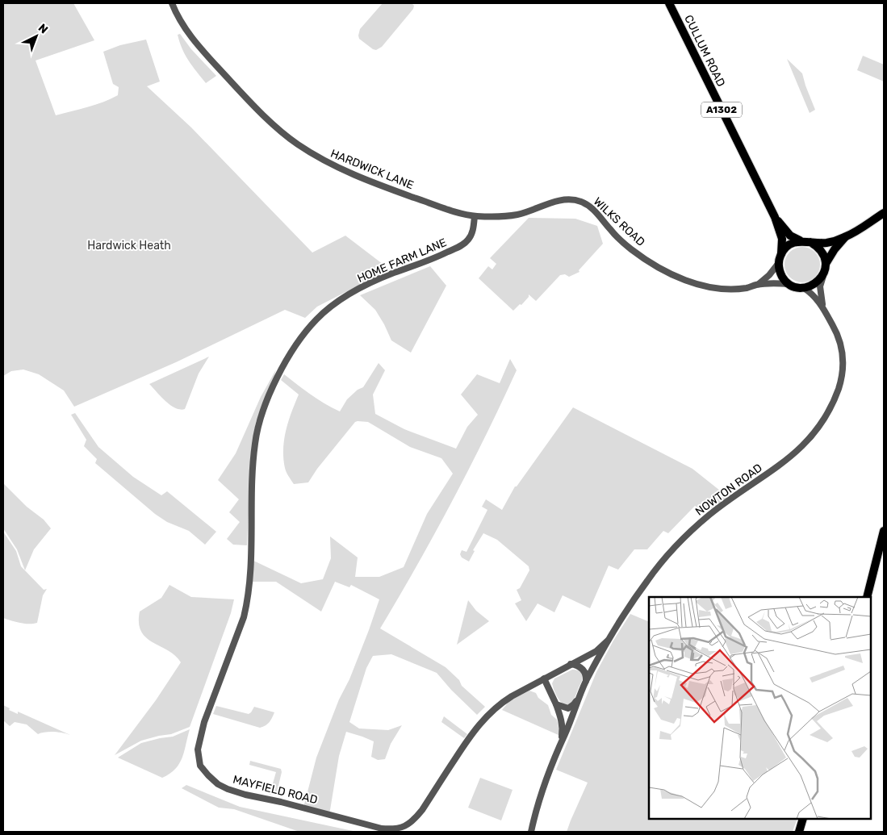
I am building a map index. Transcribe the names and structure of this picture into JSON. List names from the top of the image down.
{
  "streets": {
    "main road": ["CULLUM ROAD", "A1302"],
    "street": [
      "HARDWICK LANE",
      "WILKS ROAD",
      "HOME FARM LANE",
      "NOWTON ROAD",
      "MAYFIELD ROAD"
    ]
  },
  "crossings": [
    ["CULLUM ROAD", "WILKS ROAD"],
    ["CULLUM ROAD", "NOWTON ROAD"],
    ["HARDWICK LANE", "WILKS ROAD"],
    ["HARDWICK LANE", "HOME FARM LANE"],
    ["WILKS ROAD", "NOWTON ROAD"],
    ["HOME FARM LANE", "MAYFIELD ROAD"],
    ["NOWTON ROAD", "MAYFIELD ROAD"]
  ],
  "parks": ["Hardwick Heath"],
  "north": "top right"
}
